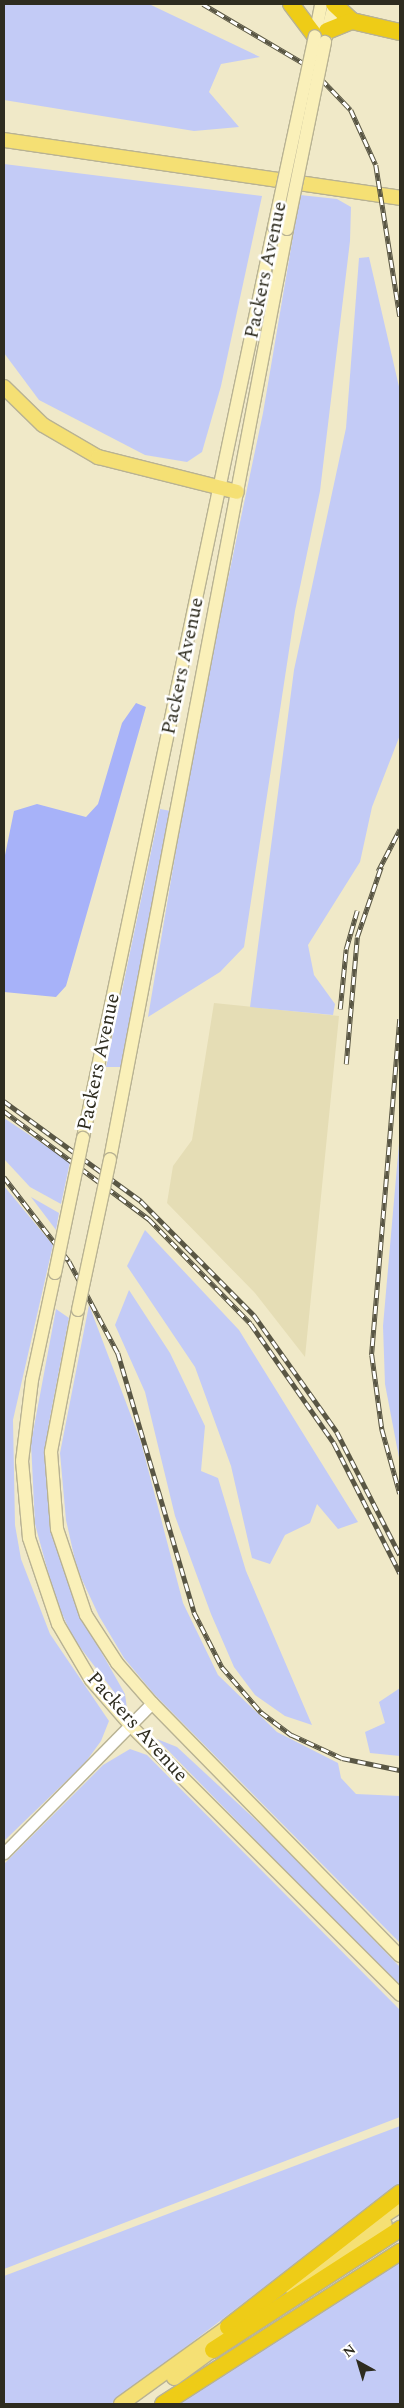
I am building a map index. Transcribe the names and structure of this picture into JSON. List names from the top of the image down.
{
  "streets": {
    "main road": ["Packers Avenue"]
  },
  "north": "top left"
}
